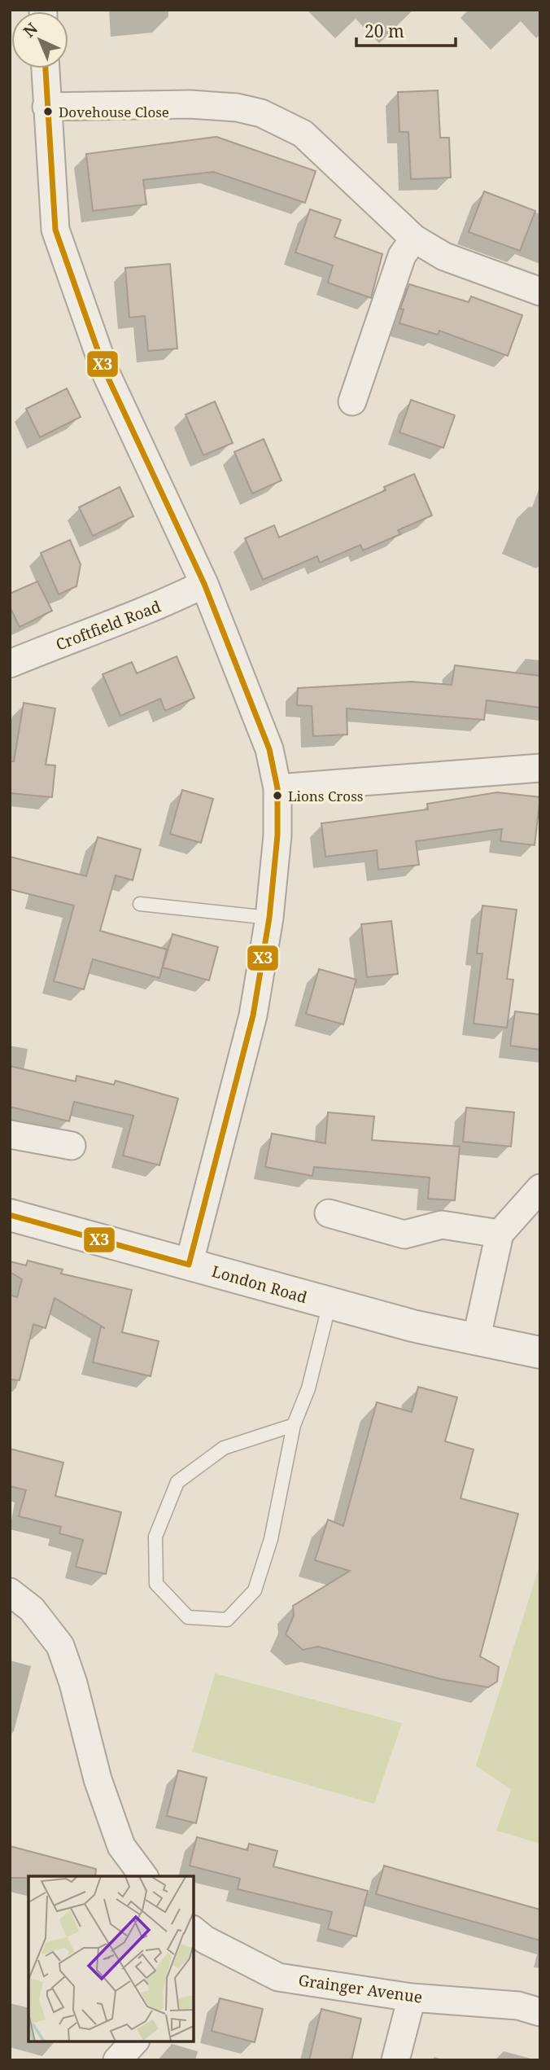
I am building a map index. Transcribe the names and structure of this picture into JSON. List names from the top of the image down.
{
  "streets": {
    "street": ["Croftfield Road", "London Road", "Grainger Avenue"]
  },
  "places": ["Dovehouse Close", "Lions Cross"],
  "lines": ["transit line X3"],
  "scale_bar": "20 m",
  "north": "top left"
}
